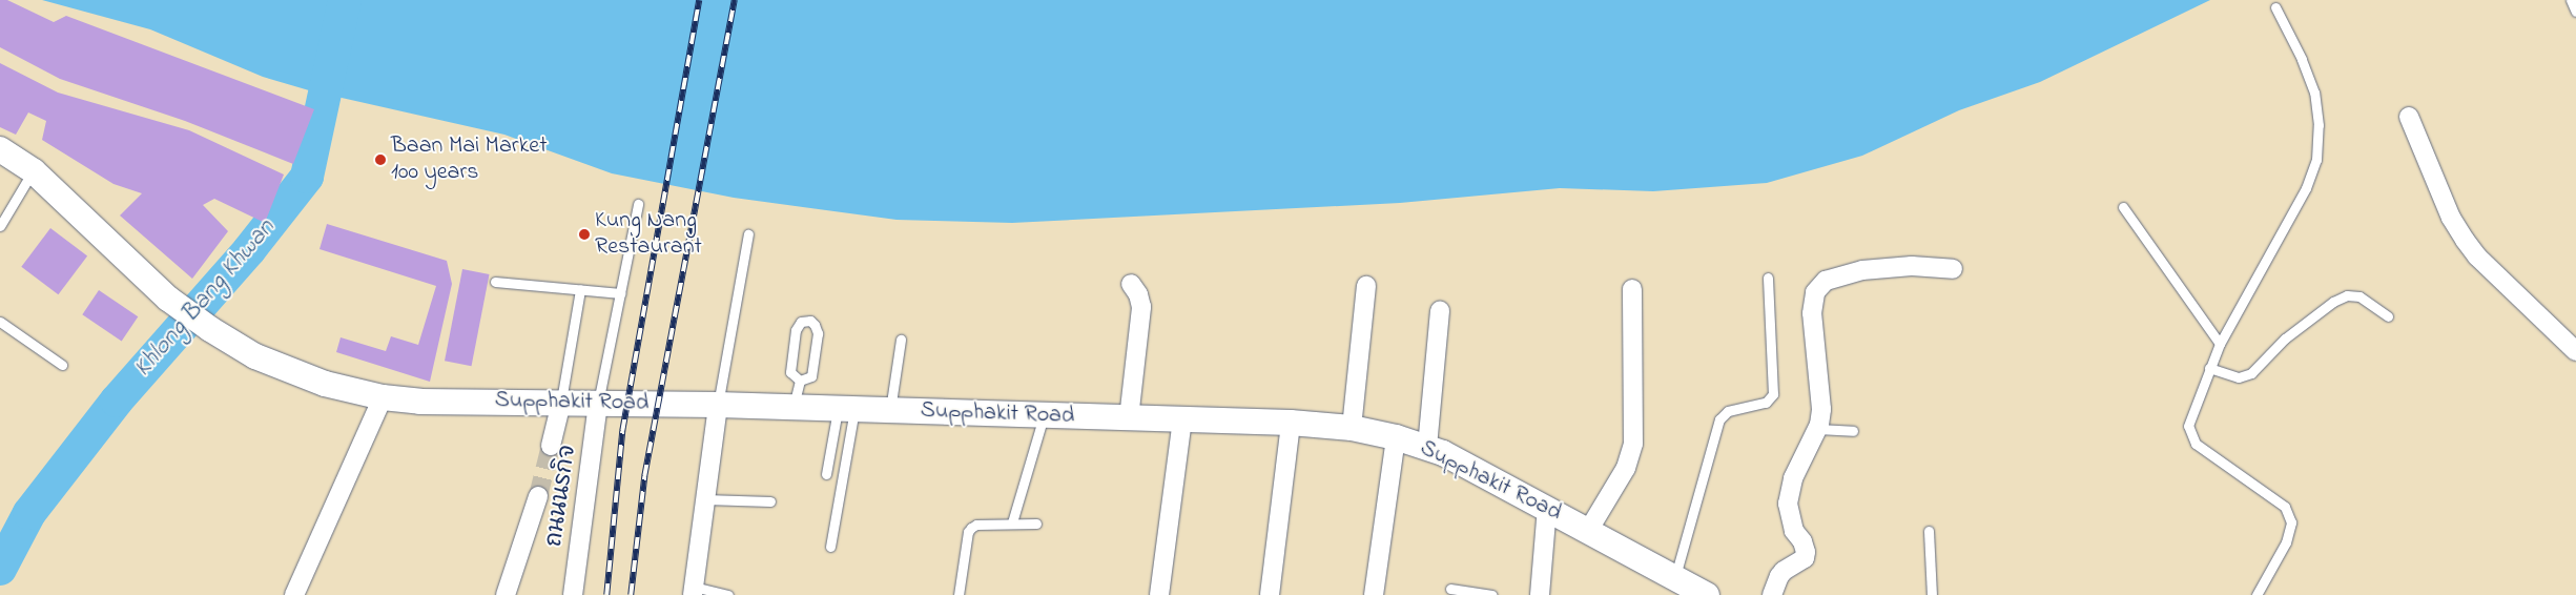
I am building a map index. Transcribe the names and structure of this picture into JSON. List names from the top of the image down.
{
  "streets": {
    "main road": ["Supphakit Road"],
    "street": ["ถนนนรกิจ"]
  },
  "crossings": [
    ["Supphakit Road", "ถนนนรกิจ"]
  ],
  "water": ["Khlong Bang Khwan"],
  "places": ["Baan Mai Market 100 years", "Kung Nang Restaurant"]
}
